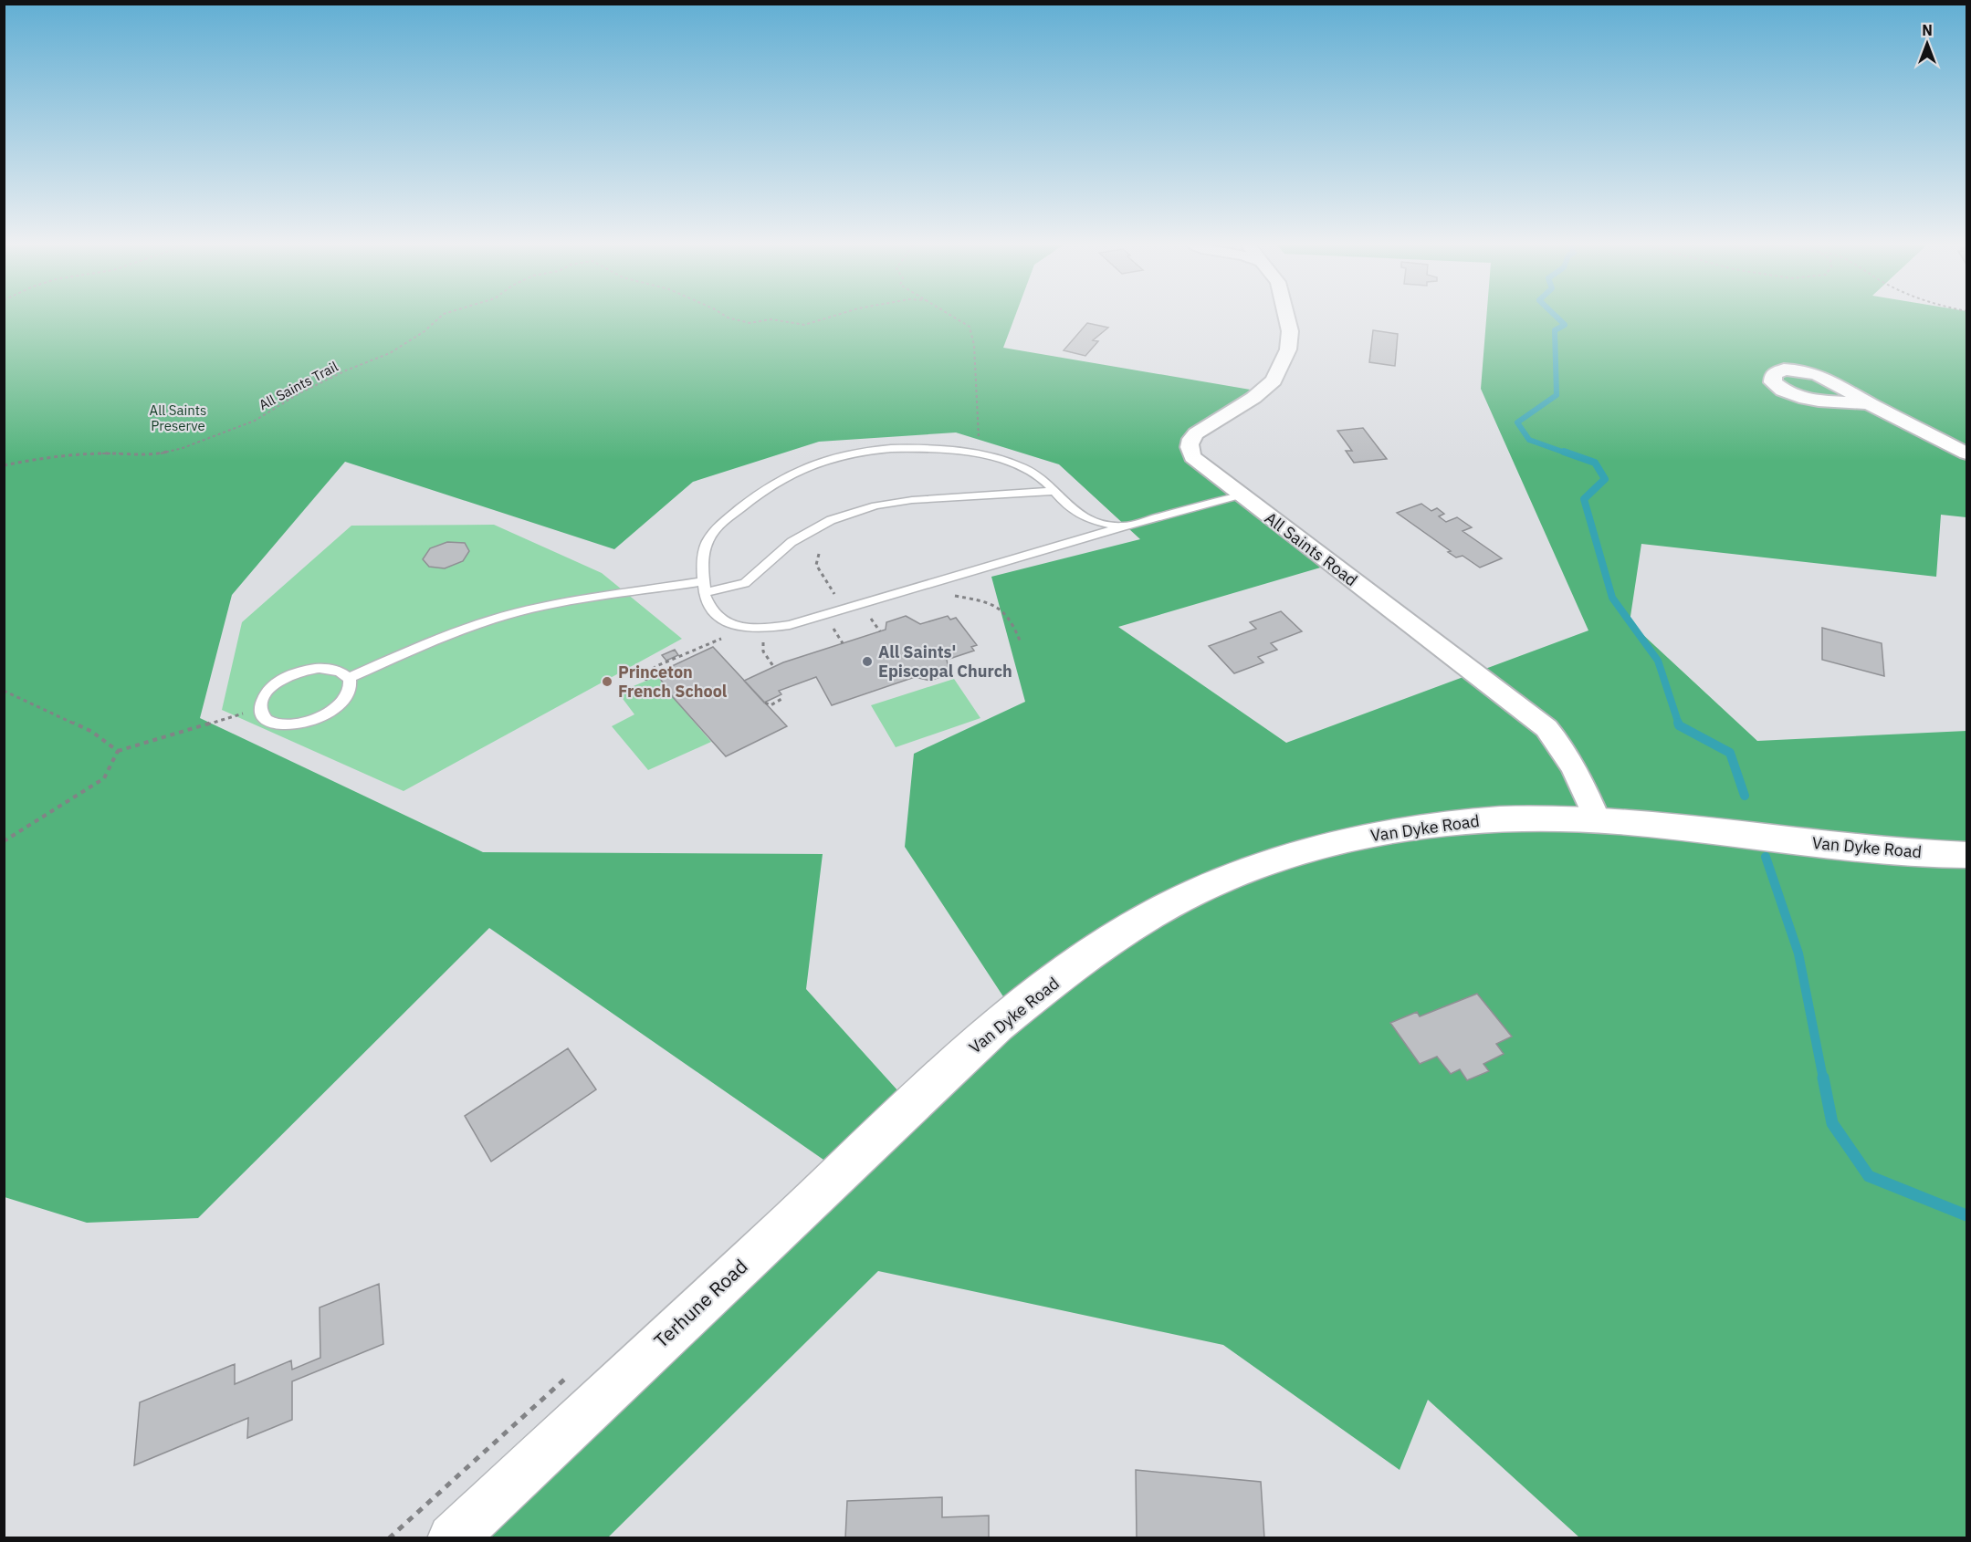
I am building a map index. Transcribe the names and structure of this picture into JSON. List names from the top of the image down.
{
  "streets": {
    "street": ["All Saints Road", "Van Dyke Road", "Terhune Road"],
    "path": ["All Saints Trail"]
  },
  "crossings": [
    ["All Saints Road", "Van Dyke Road"],
    ["Van Dyke Road", "Terhune Road"]
  ],
  "parks": ["All Saints Preserve"],
  "places": ["All Saints' Episcopal Church", "Princeton French School"],
  "north": "top"
}
